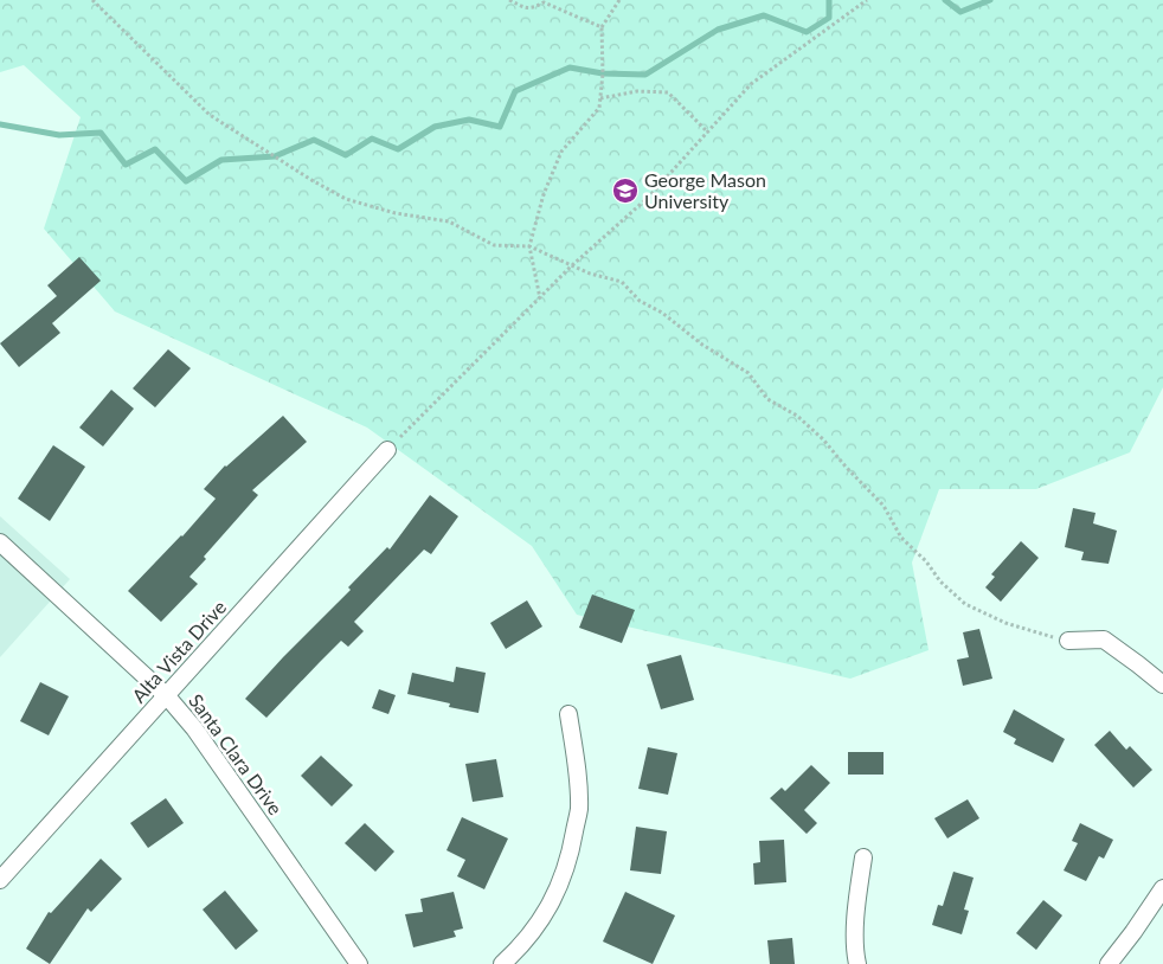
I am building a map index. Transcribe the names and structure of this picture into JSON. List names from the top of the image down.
{
  "streets": {
    "street": ["Alta Vista Drive", "Santa Clara Drive"]
  },
  "crossings": [
    ["Alta Vista Drive", "Santa Clara Drive"]
  ],
  "places": {
    "school or university": ["George Mason University"]
  }
}
